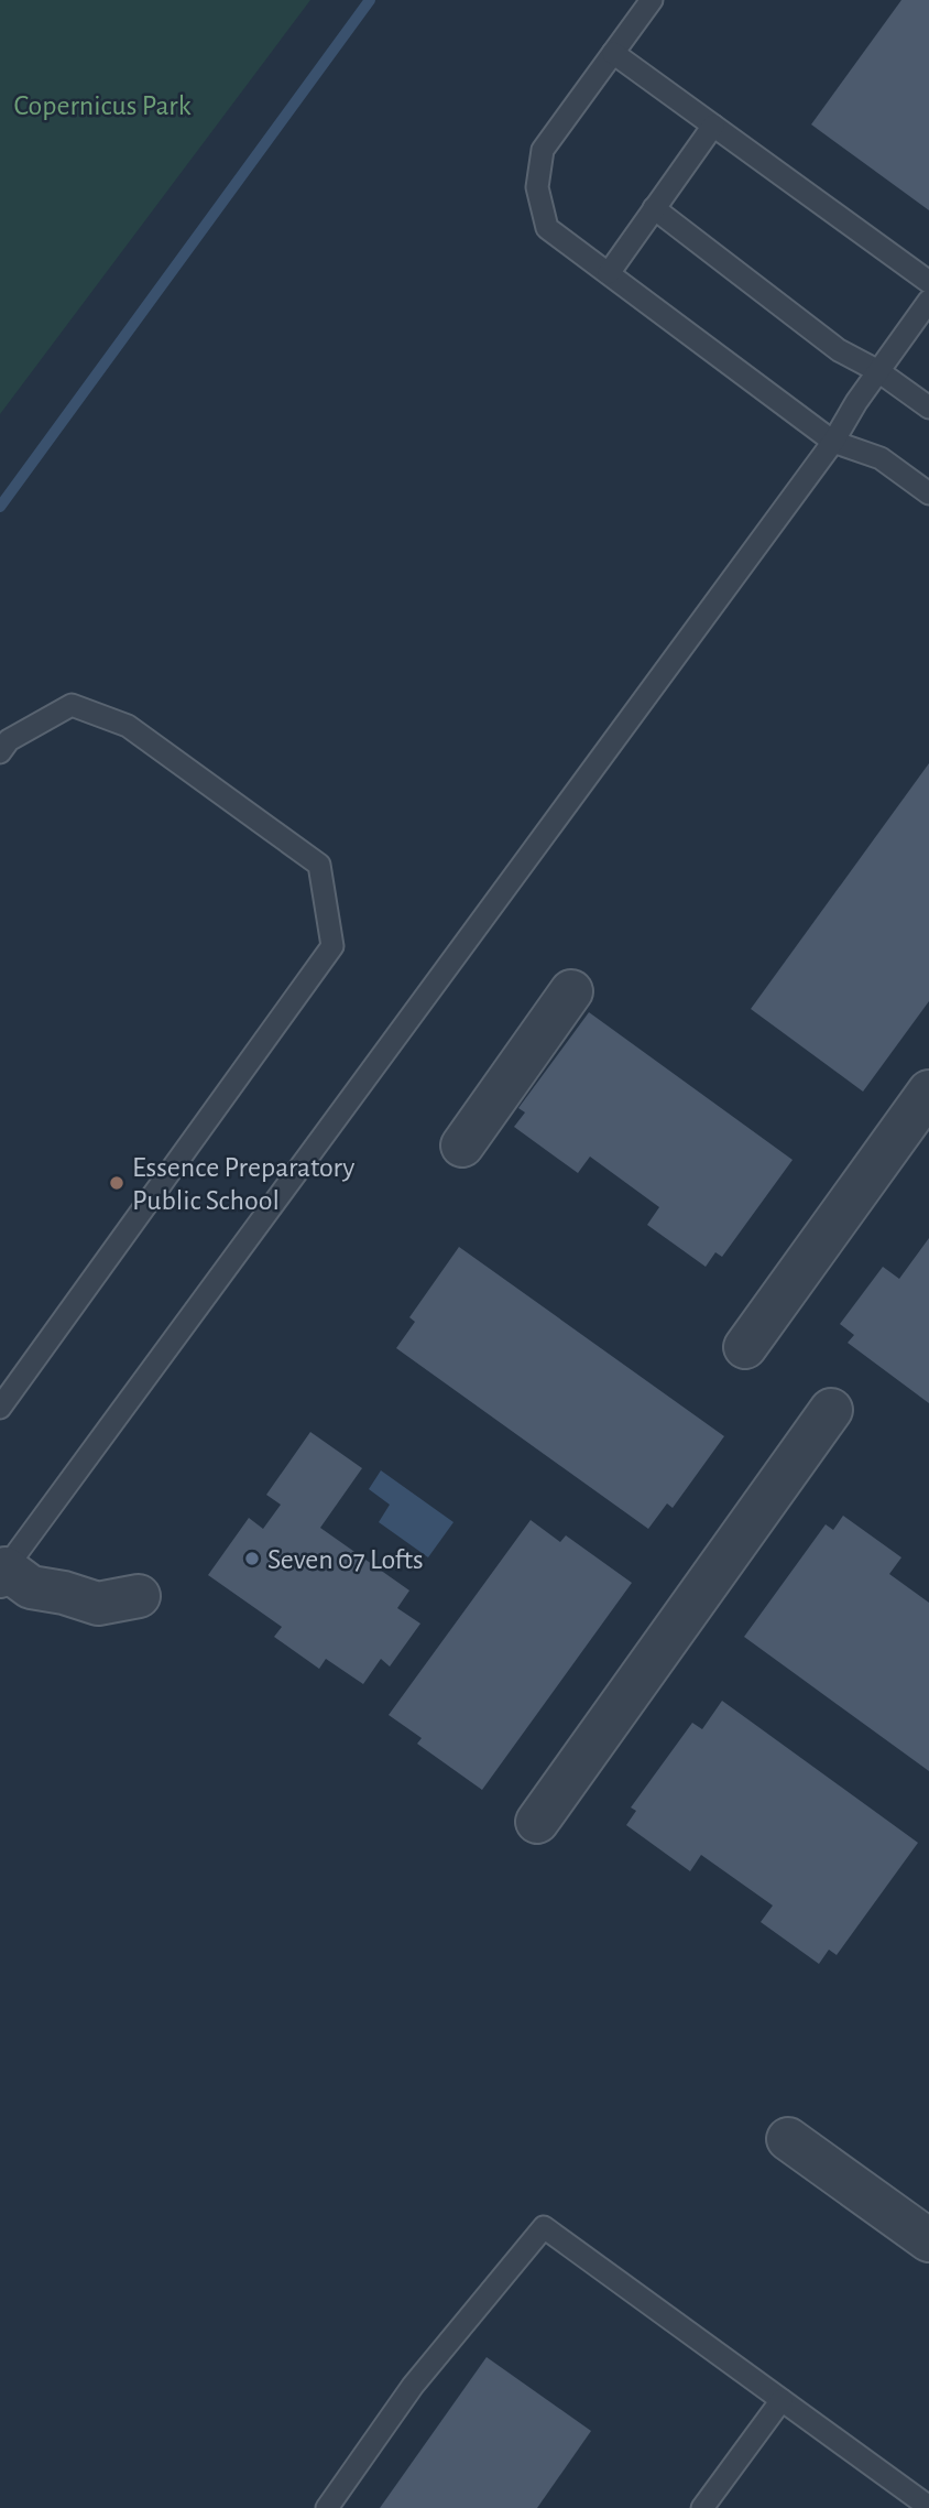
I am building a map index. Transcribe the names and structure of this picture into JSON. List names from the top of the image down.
{
  "parks": ["Copernicus Park"],
  "places": ["Essence Preparatory Public School", "Seven 07 Lofts"]
}
